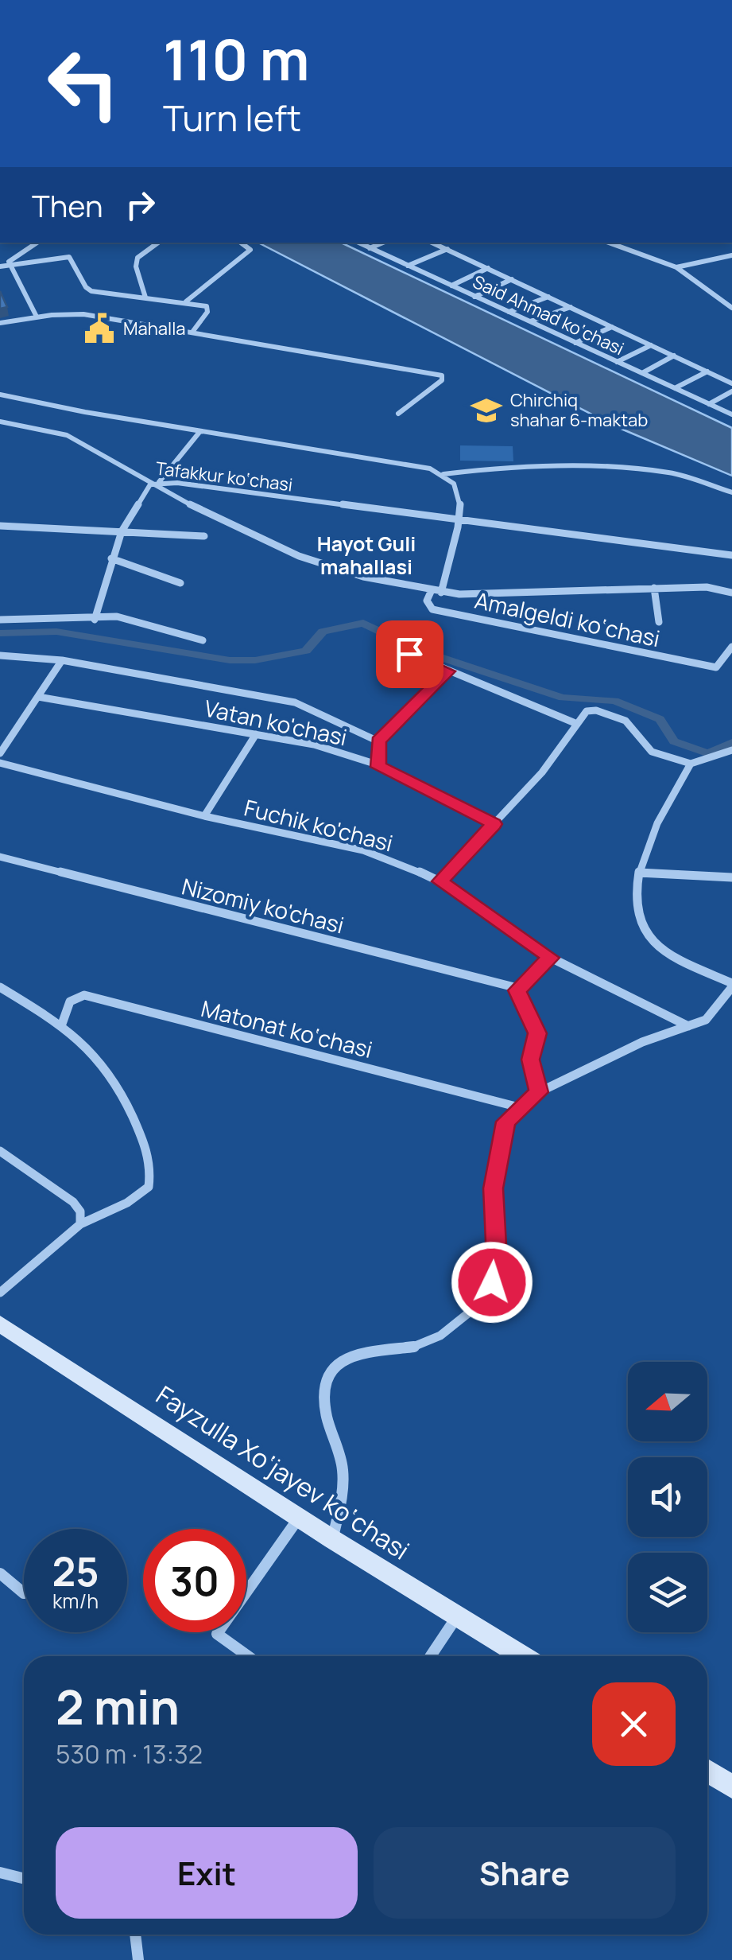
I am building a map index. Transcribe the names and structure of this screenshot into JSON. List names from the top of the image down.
{
  "streets": {
    "street": [
      "Said Ahmad ko‘chasi",
      "Tafakkur ko‘chasi",
      "Amalgeldi ko‘chasi",
      "Vatan ko'chasi",
      "Fuchik ko'chasi",
      "Nizomiy ko'chasi",
      "Matonat ko‘chasi",
      "Fayzulla Xo‘jayev ko‘chasi"
    ]
  },
  "districts": ["Hayot Guli mahallasi"],
  "places": {
    "public building": ["Mahalla"],
    "school or university": ["Chirchiq shahar 6-maktab"]
  },
  "north": "left",
  "page": {
    "turn": ["110 m", "Turn left"],
    "then": "Then",
    "speed": "25 km/h",
    "limit": "30",
    "heading": ["2 min", "530 m · 13:32"],
    "buttons": ["Exit", "Share"]
  }
}
